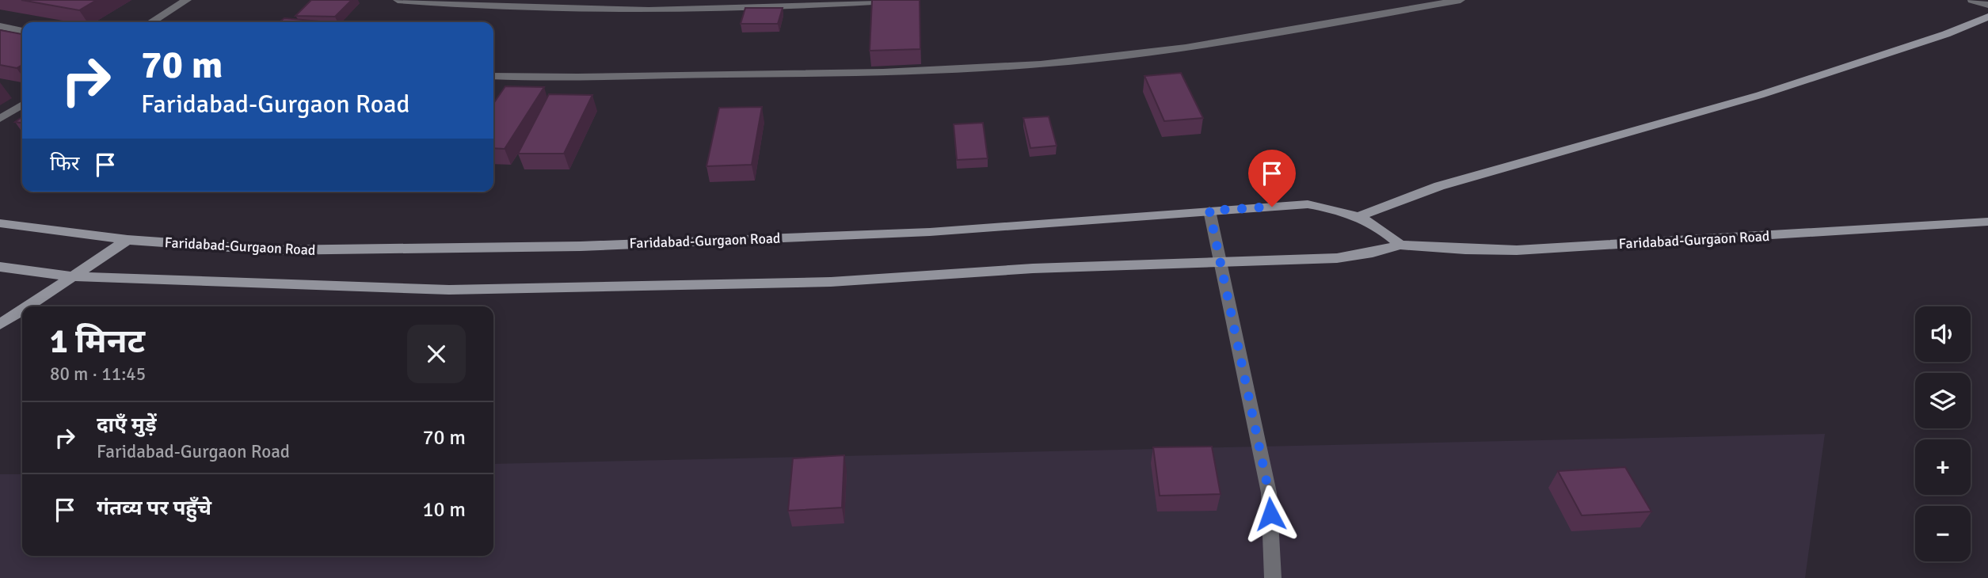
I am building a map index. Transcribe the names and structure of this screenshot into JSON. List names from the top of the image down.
{
  "streets": {
    "main road": ["Faridabad-Gurgaon Road"]
  },
  "page": {
    "turn": ["70 m", "Faridabad-Gurgaon Road"],
    "then": "फिर",
    "map_buttons": ["+", "−"],
    "heading": ["1 मिनट", "80 m · 11:45"],
    "list": [
      {
        "name": "दाएँ मुड़ें",
        "note": "Faridabad-Gurgaon Road",
        "value": "70 m"
      },
      {
        "name": "गंतव्य पर पहुँचे",
        "value": "10 m"
      }
    ]
  }
}
